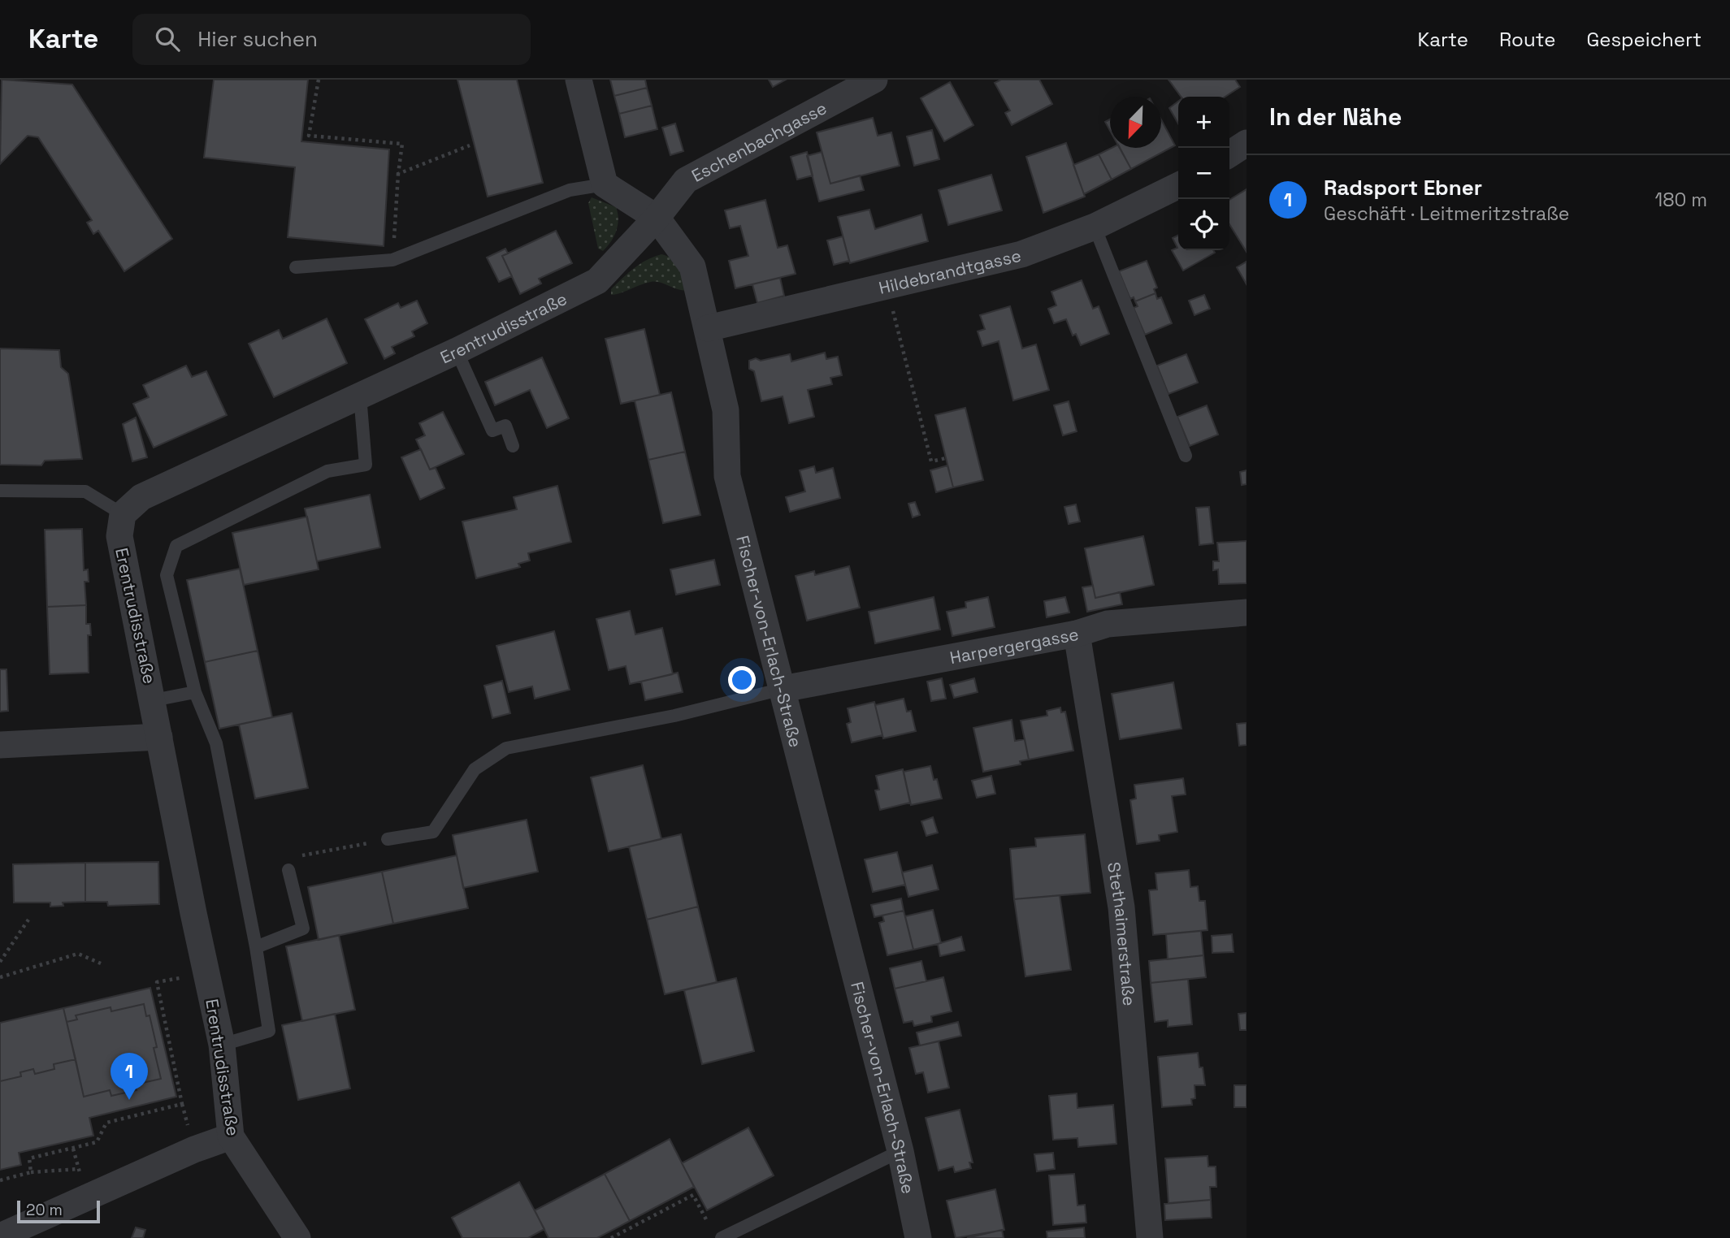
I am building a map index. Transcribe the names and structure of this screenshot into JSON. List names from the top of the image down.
{
  "streets": {
    "street": [
      "Eschenbachgasse",
      "Hildebrandtgasse",
      "Erentrudisstraße",
      "Fischer-von-Erlach-Straße",
      "Harpergergasse",
      "Stethaimerstraße"
    ]
  },
  "crossings": [
    ["Eschenbachgasse", "Erentrudisstraße"],
    ["Eschenbachgasse", "Fischer-von-Erlach-Straße"],
    ["Hildebrandtgasse", "Fischer-von-Erlach-Straße"],
    ["Erentrudisstraße", "Fischer-von-Erlach-Straße"],
    ["Fischer-von-Erlach-Straße", "Harpergergasse"],
    ["Harpergergasse", "Stethaimerstraße"]
  ],
  "scale_bar": "20 m",
  "north": "bottom left",
  "page": {
    "header": "Karte",
    "search": "Hier suchen",
    "nav": ["Karte", "Route", "Gespeichert"],
    "heading": "In der Nähe",
    "map_buttons": ["+", "−"],
    "list": [
      {
        "mark": "1",
        "name": "Radsport Ebner",
        "note": "Geschäft · Leitmeritzstraße",
        "value": "180 m"
      }
    ],
    "pins": "1",
    "scale": "20 m"
  }
}
